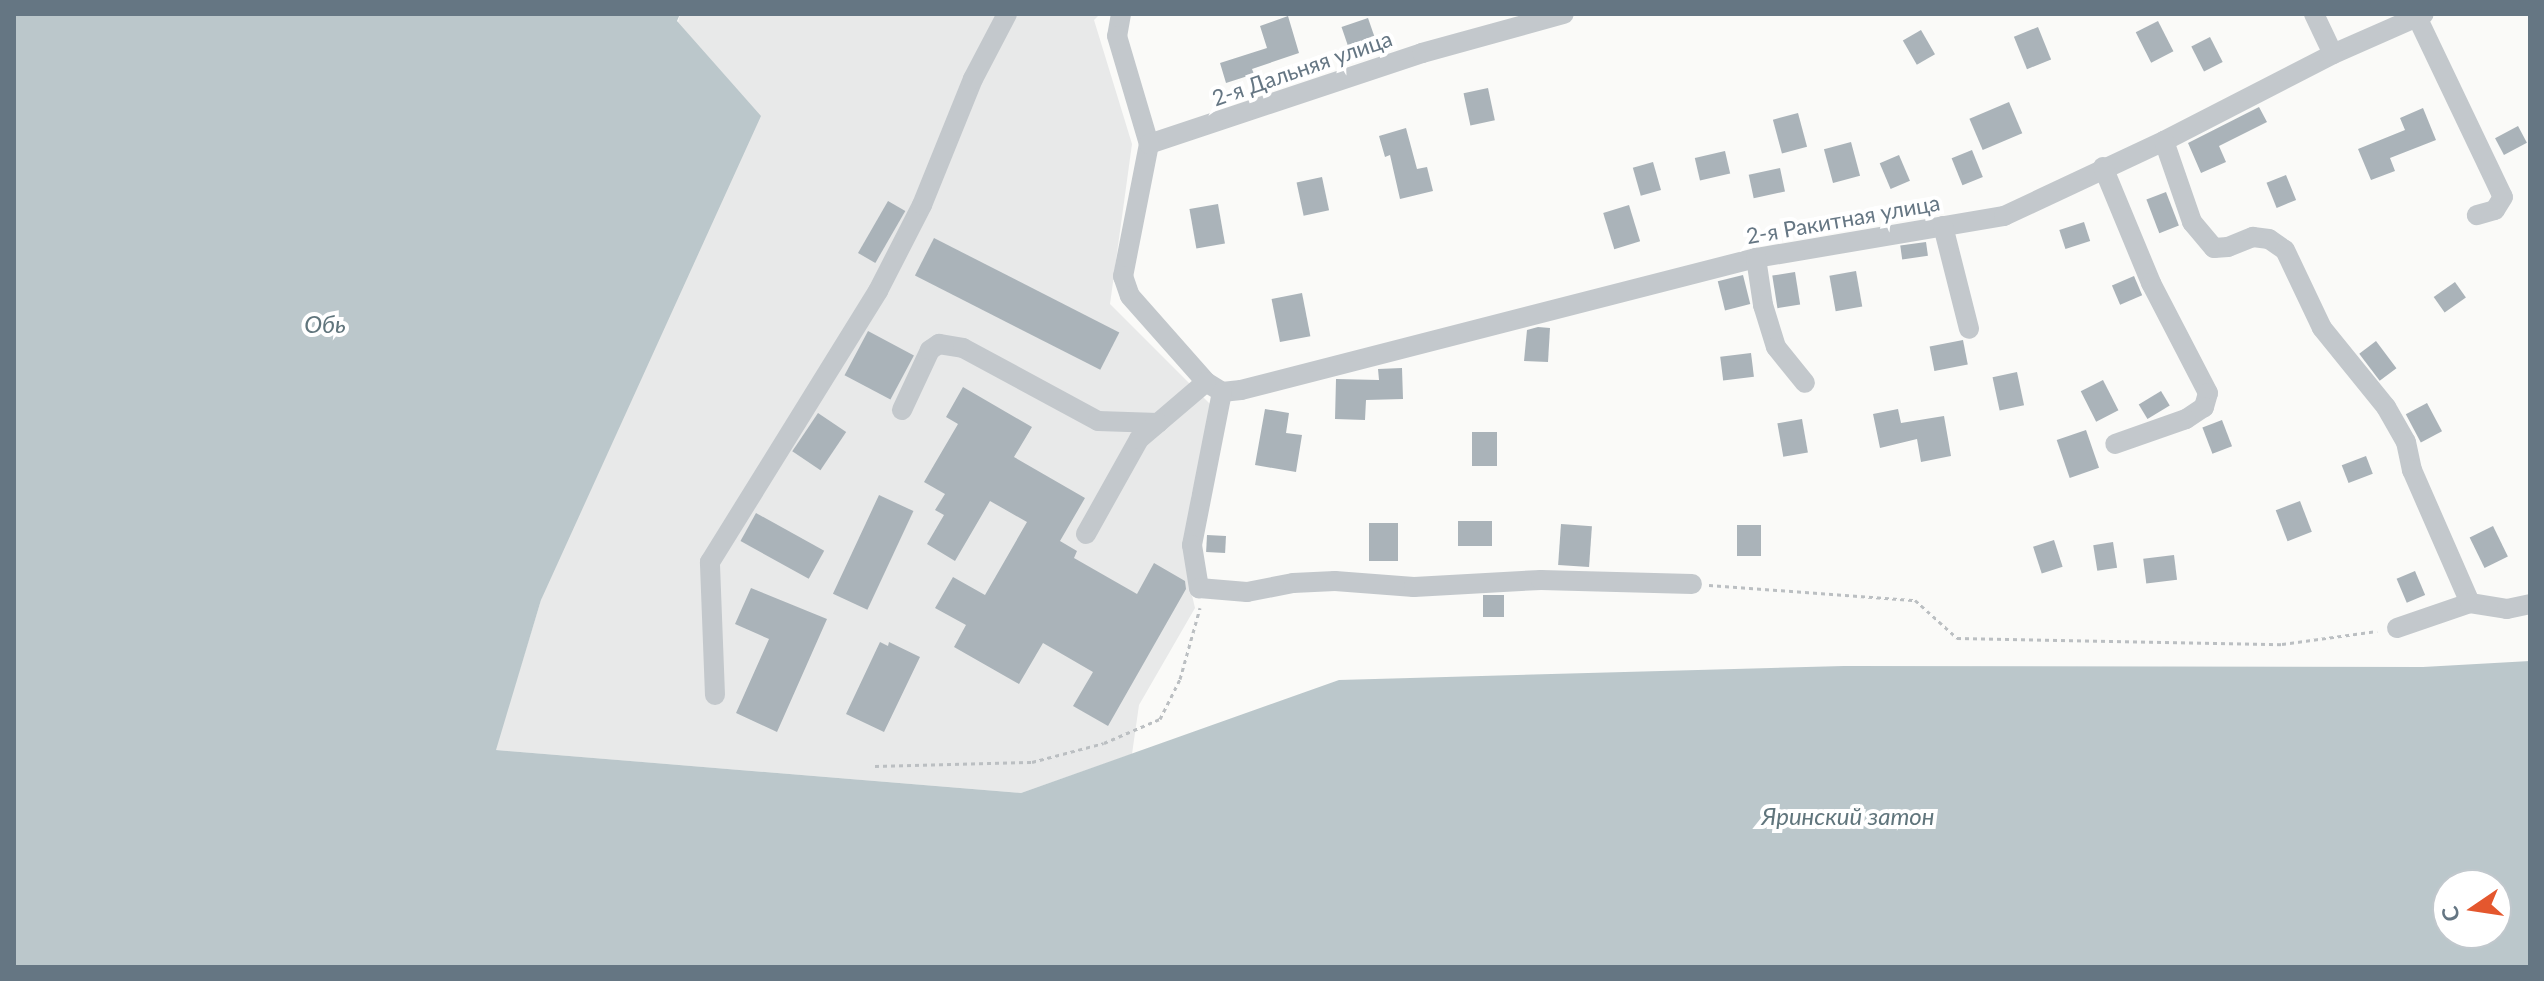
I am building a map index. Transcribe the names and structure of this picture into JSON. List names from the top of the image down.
{
  "streets": {
    "street": ["2-я Дальняя улица", "2-я Ракитная улица"]
  },
  "water": ["Обь", "Яринский затон"],
  "north": "left"
}
